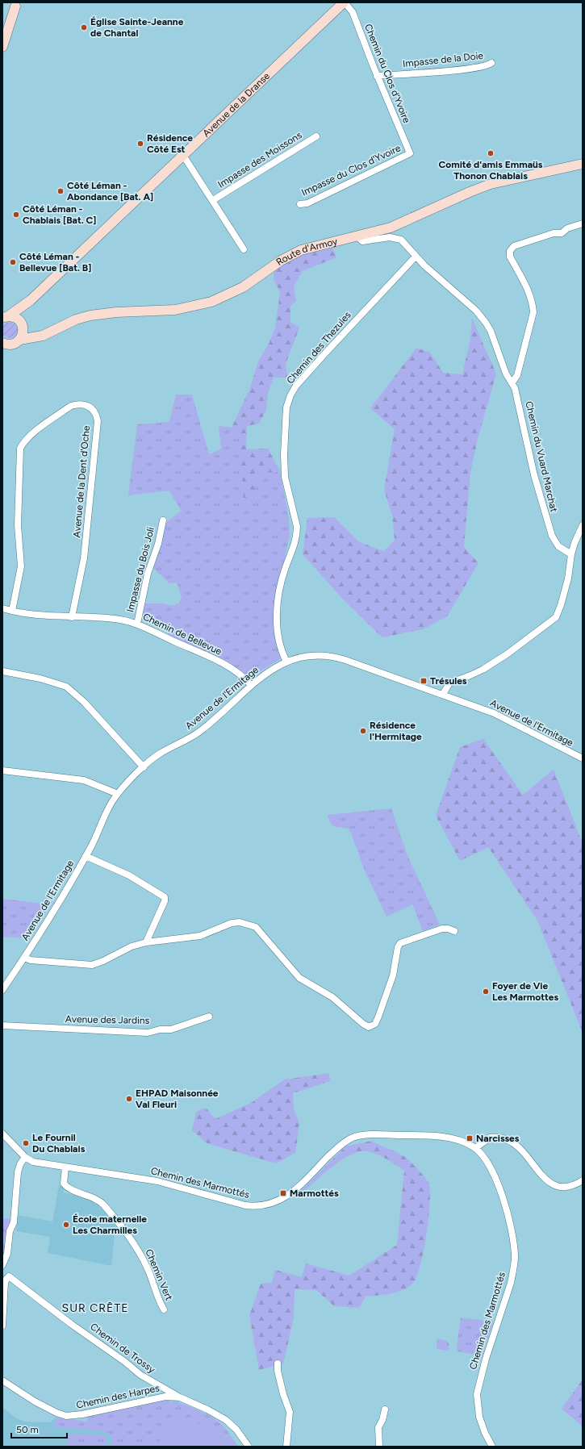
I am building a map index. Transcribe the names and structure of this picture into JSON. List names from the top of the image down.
{
  "streets": {
    "main road": ["Avenue de la Dranse", "Route d'Armoy"],
    "street": [
      "Impasse de la Doie",
      "Chemin du Clos d'Yvoire",
      "Impasse des Moissons",
      "Impasse du Clos d'Yvoire",
      "Chemin des Thezules",
      "Chemin du Vuard Marchat",
      "Avenue de la Dent d'Oche",
      "Impasse du Bois Joli",
      "Chemin de Bellevue",
      "Avenue de l'Ermitage",
      "Avenue des Jardins",
      "Chemin des Marmottés",
      "Chemin Vert",
      "Chemin de Trossy",
      "Chemin des Harpes"
    ]
  },
  "crossings": [
    ["Impasse de la Doie", "Chemin du Clos d'Yvoire"],
    ["Chemin du Clos d'Yvoire", "Avenue de la Dranse"],
    ["Chemin du Clos d'Yvoire", "Impasse du Clos d'Yvoire"],
    ["Avenue de la Dranse", "Route d'Armoy"],
    ["Route d'Armoy", "Chemin du Vuard Marchat"],
    ["Chemin des Thezules", "Chemin du Vuard Marchat"],
    ["Chemin des Thezules", "Avenue de l'Ermitage"],
    ["Avenue de la Dent d'Oche", "Chemin de Bellevue"],
    ["Impasse du Bois Joli", "Chemin de Bellevue"],
    ["Chemin de Bellevue", "Avenue de l'Ermitage"],
    ["Chemin des Marmottés", "Chemin Vert"],
    ["Chemin de Trossy", "Chemin des Harpes"]
  ],
  "districts": ["SUR CRÊTE"],
  "places": {
    "other": [
      "Église Sainte-Jeanne de Chantal",
      "Résidence Côté Est",
      "Comité d'amis Emmaüs Thonon Chablais",
      "Côté Léman - Abondance [Bat. A]",
      "Côté Léman - Chablais [Bat. C]",
      "Côté Léman - Bellevue [Bat. B]",
      "Résidence l'Hermitage",
      "Foyer de Vie Les Marmottes",
      "EHPAD Maisonnée Val Fleuri",
      "Le Fournil Du Chablais",
      "École maternelle Les Charmilles"
    ],
    "transit": ["Trésules", "Narcisses", "Marmottés"]
  },
  "scale_bar": "50 m"
}
